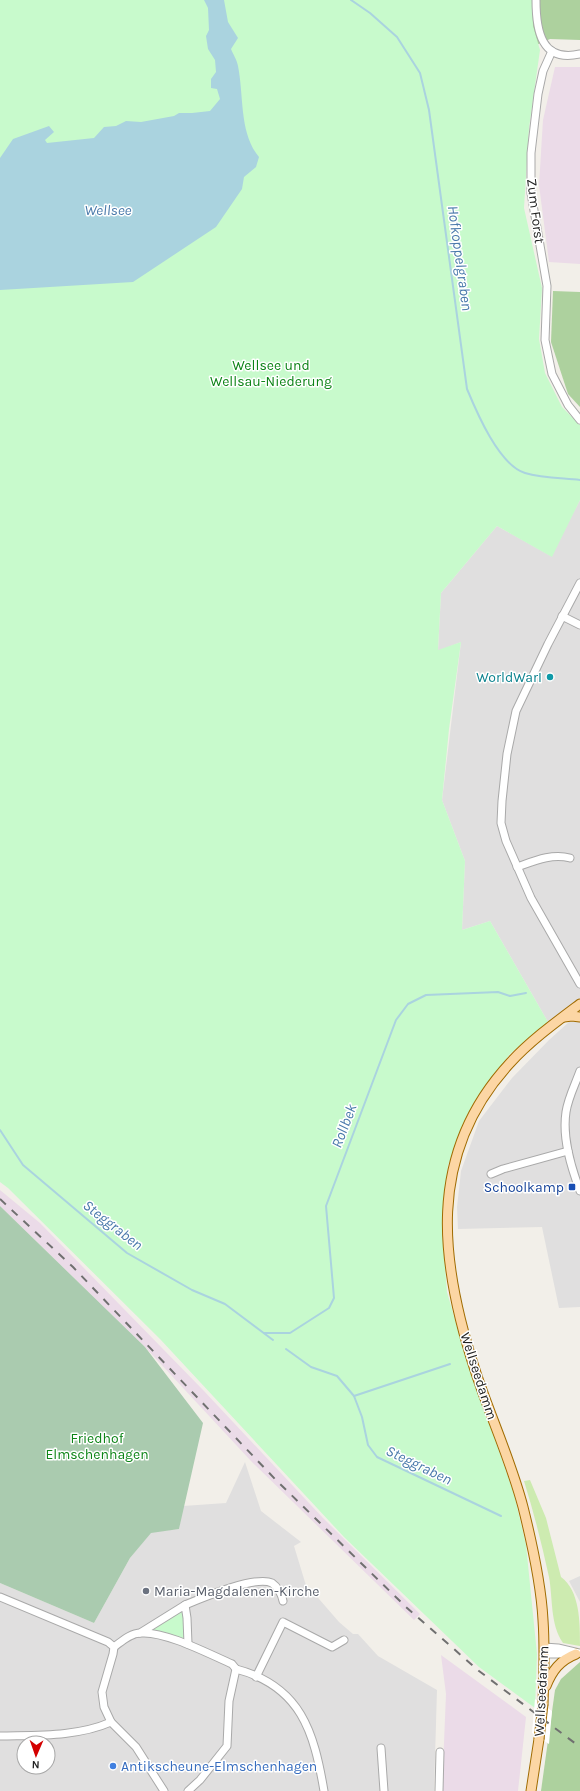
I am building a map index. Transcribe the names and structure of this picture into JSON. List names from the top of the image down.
{
  "streets": {
    "main road": ["Wellseedamm"],
    "street": ["Zum Forst"]
  },
  "water": [
    "Wellsee",
    "Hofkoppelgraben",
    "Rollbek",
    "Steggraben"
  ],
  "parks": ["Wellsee und Wellsau-Niederung", "Friedhof Elmschenhagen"],
  "places": {
    "other": ["WorldWarI", "Maria-Magdalenen-Kirche", "Antikscheune-Elmschenhagen"],
    "transit": ["Schoolkamp"]
  },
  "north": "bottom"
}
